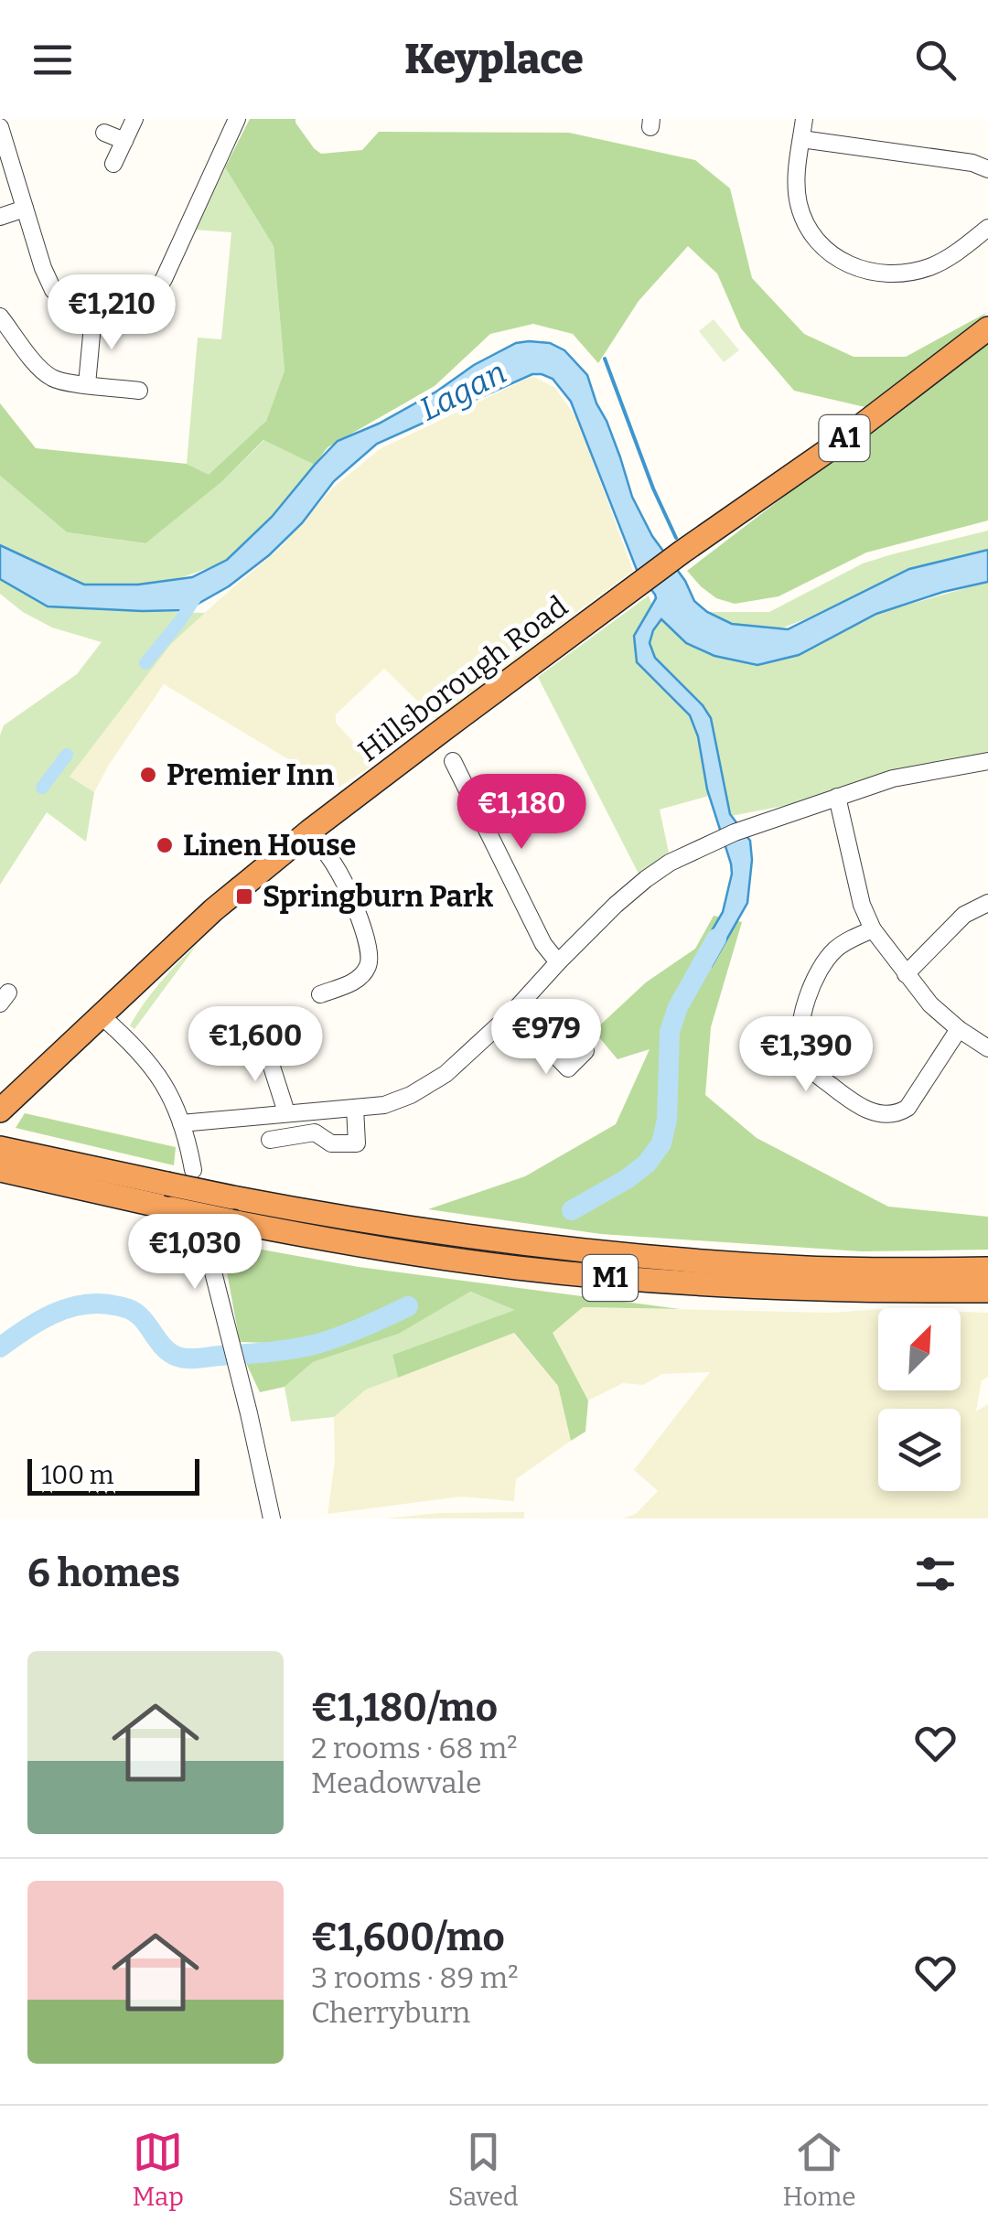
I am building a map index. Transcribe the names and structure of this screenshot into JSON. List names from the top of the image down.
{
  "streets": {
    "highway": ["A1", "Hillsborough Road", "M1"]
  },
  "water": ["Lagan"],
  "places": {
    "other": ["Premier Inn", "Linen House"],
    "transit": ["Springburn Park"]
  },
  "scale_bar": "100 m",
  "north": "top right",
  "page": {
    "header": "Keyplace",
    "price": [
      "€1,210",
      "€1,180",
      "€979",
      "€1,600",
      "€1,390",
      "€1,030"
    ],
    "scale": "100 m",
    "heading": "6 homes",
    "list": [
      {
        "name": "€1,180/mo",
        "note": "2 rooms · 68 m² · Meadowvale"
      },
      {
        "name": "€1,600/mo",
        "note": "3 rooms · 89 m² · Cherryburn"
      }
    ],
    "tabs": ["Map", "Saved", "Home"]
  }
}
